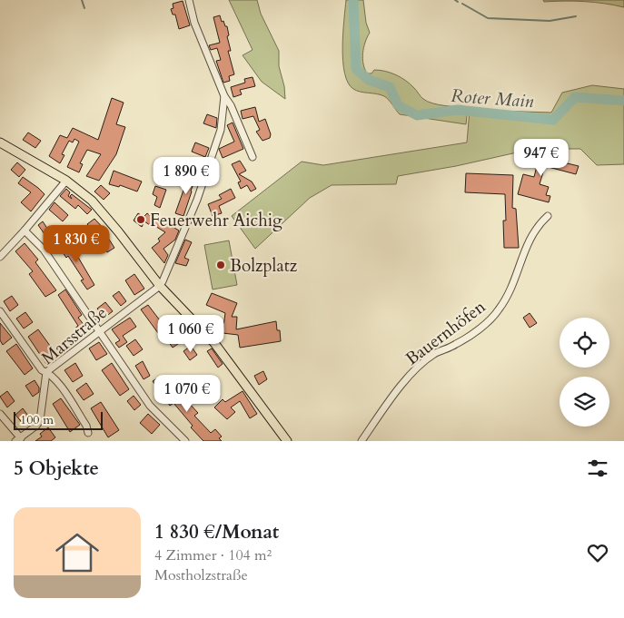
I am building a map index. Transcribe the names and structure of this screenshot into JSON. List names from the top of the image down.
{
  "streets": {
    "street": ["Bauernhöfen", "Marsstraße"]
  },
  "water": ["Roter Main"],
  "places": ["Feuerwehr Aichig", "Bolzplatz"],
  "scale_bar": "100 m",
  "page": {
    "price": [
      "947 €",
      "1 890 €",
      "1 830 €",
      "1 060 €",
      "1 070 €"
    ],
    "scale": "100 m",
    "heading": "5 Objekte",
    "list": [
      {
        "name": "1 830 €/Monat",
        "note": "4 Zimmer · 104 m² · Mostholzstraße"
      }
    ]
  }
}
